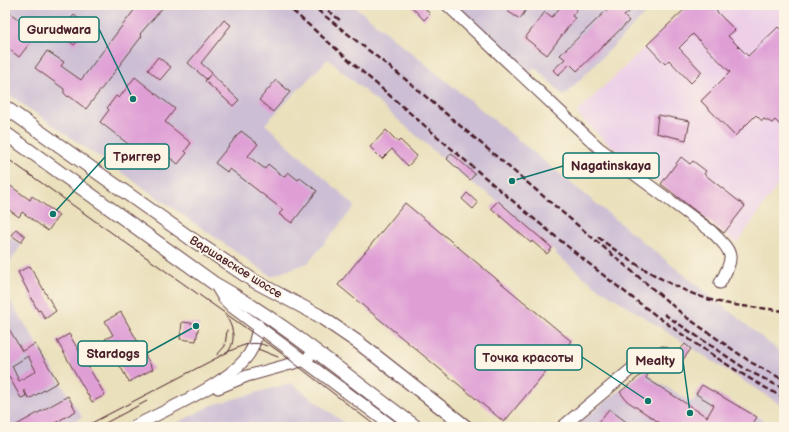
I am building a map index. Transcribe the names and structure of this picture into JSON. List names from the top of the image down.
{
  "streets": {
    "main road": ["Варшавское шоссе"]
  },
  "places": [
    "Gurudwara",
    "Nagatinskaya",
    "Триггер",
    "Stardogs",
    "Точка красоты",
    "Mealty"
  ]
}
